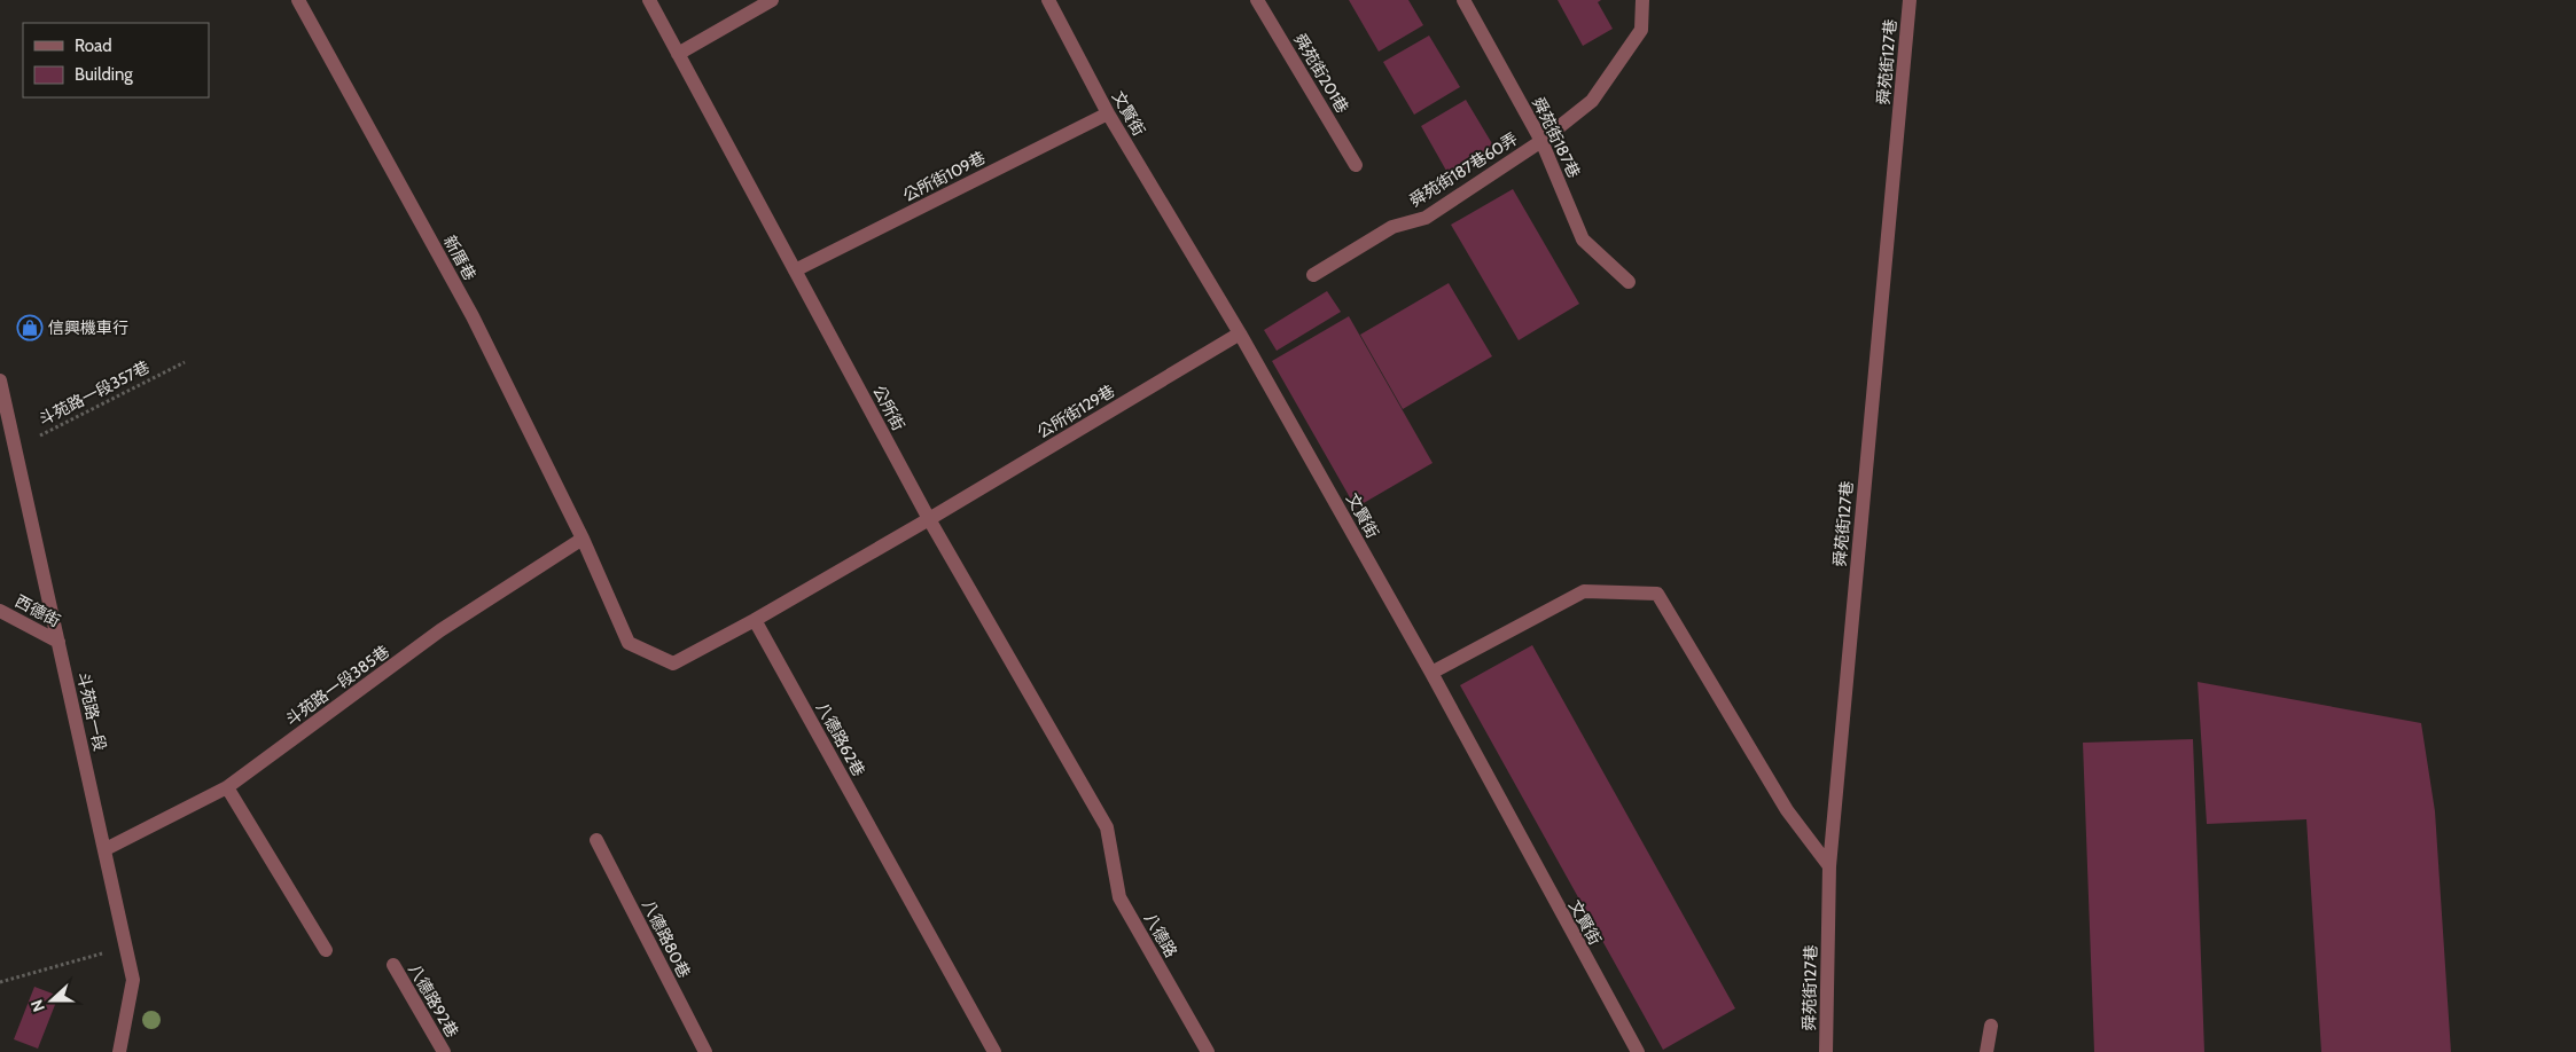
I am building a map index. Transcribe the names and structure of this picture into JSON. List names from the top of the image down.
{
  "streets": {
    "street": [
      "舜苑街127巷",
      "舜苑街201巷",
      "文賢街",
      "舜苑街187巷",
      "舜苑街187巷60弄",
      "公所街109巷",
      "新厝巷",
      "公所街",
      "公所街129巷",
      "西德街",
      "斗苑路一段385巷",
      "斗苑路一段",
      "八德路62巷",
      "八德路",
      "八德路80巷",
      "八德路92巷"
    ],
    "path": ["斗苑路一段357巷"]
  },
  "crossings": [
    ["文賢街", "公所街109巷"],
    ["文賢街", "公所街129巷"],
    ["舜苑街187巷", "舜苑街187巷60弄"],
    ["公所街109巷", "公所街"],
    ["新厝巷", "斗苑路一段385巷"],
    ["新厝巷", "八德路62巷"],
    ["斗苑路一段357巷", "斗苑路一段"],
    ["公所街", "公所街129巷"],
    ["公所街", "八德路"],
    ["西德街", "斗苑路一段"],
    ["斗苑路一段385巷", "斗苑路一段"]
  ],
  "places": {
    "shop": ["信興機車行"]
  },
  "legend": ["Road", "Building"],
  "north": "left"
}
